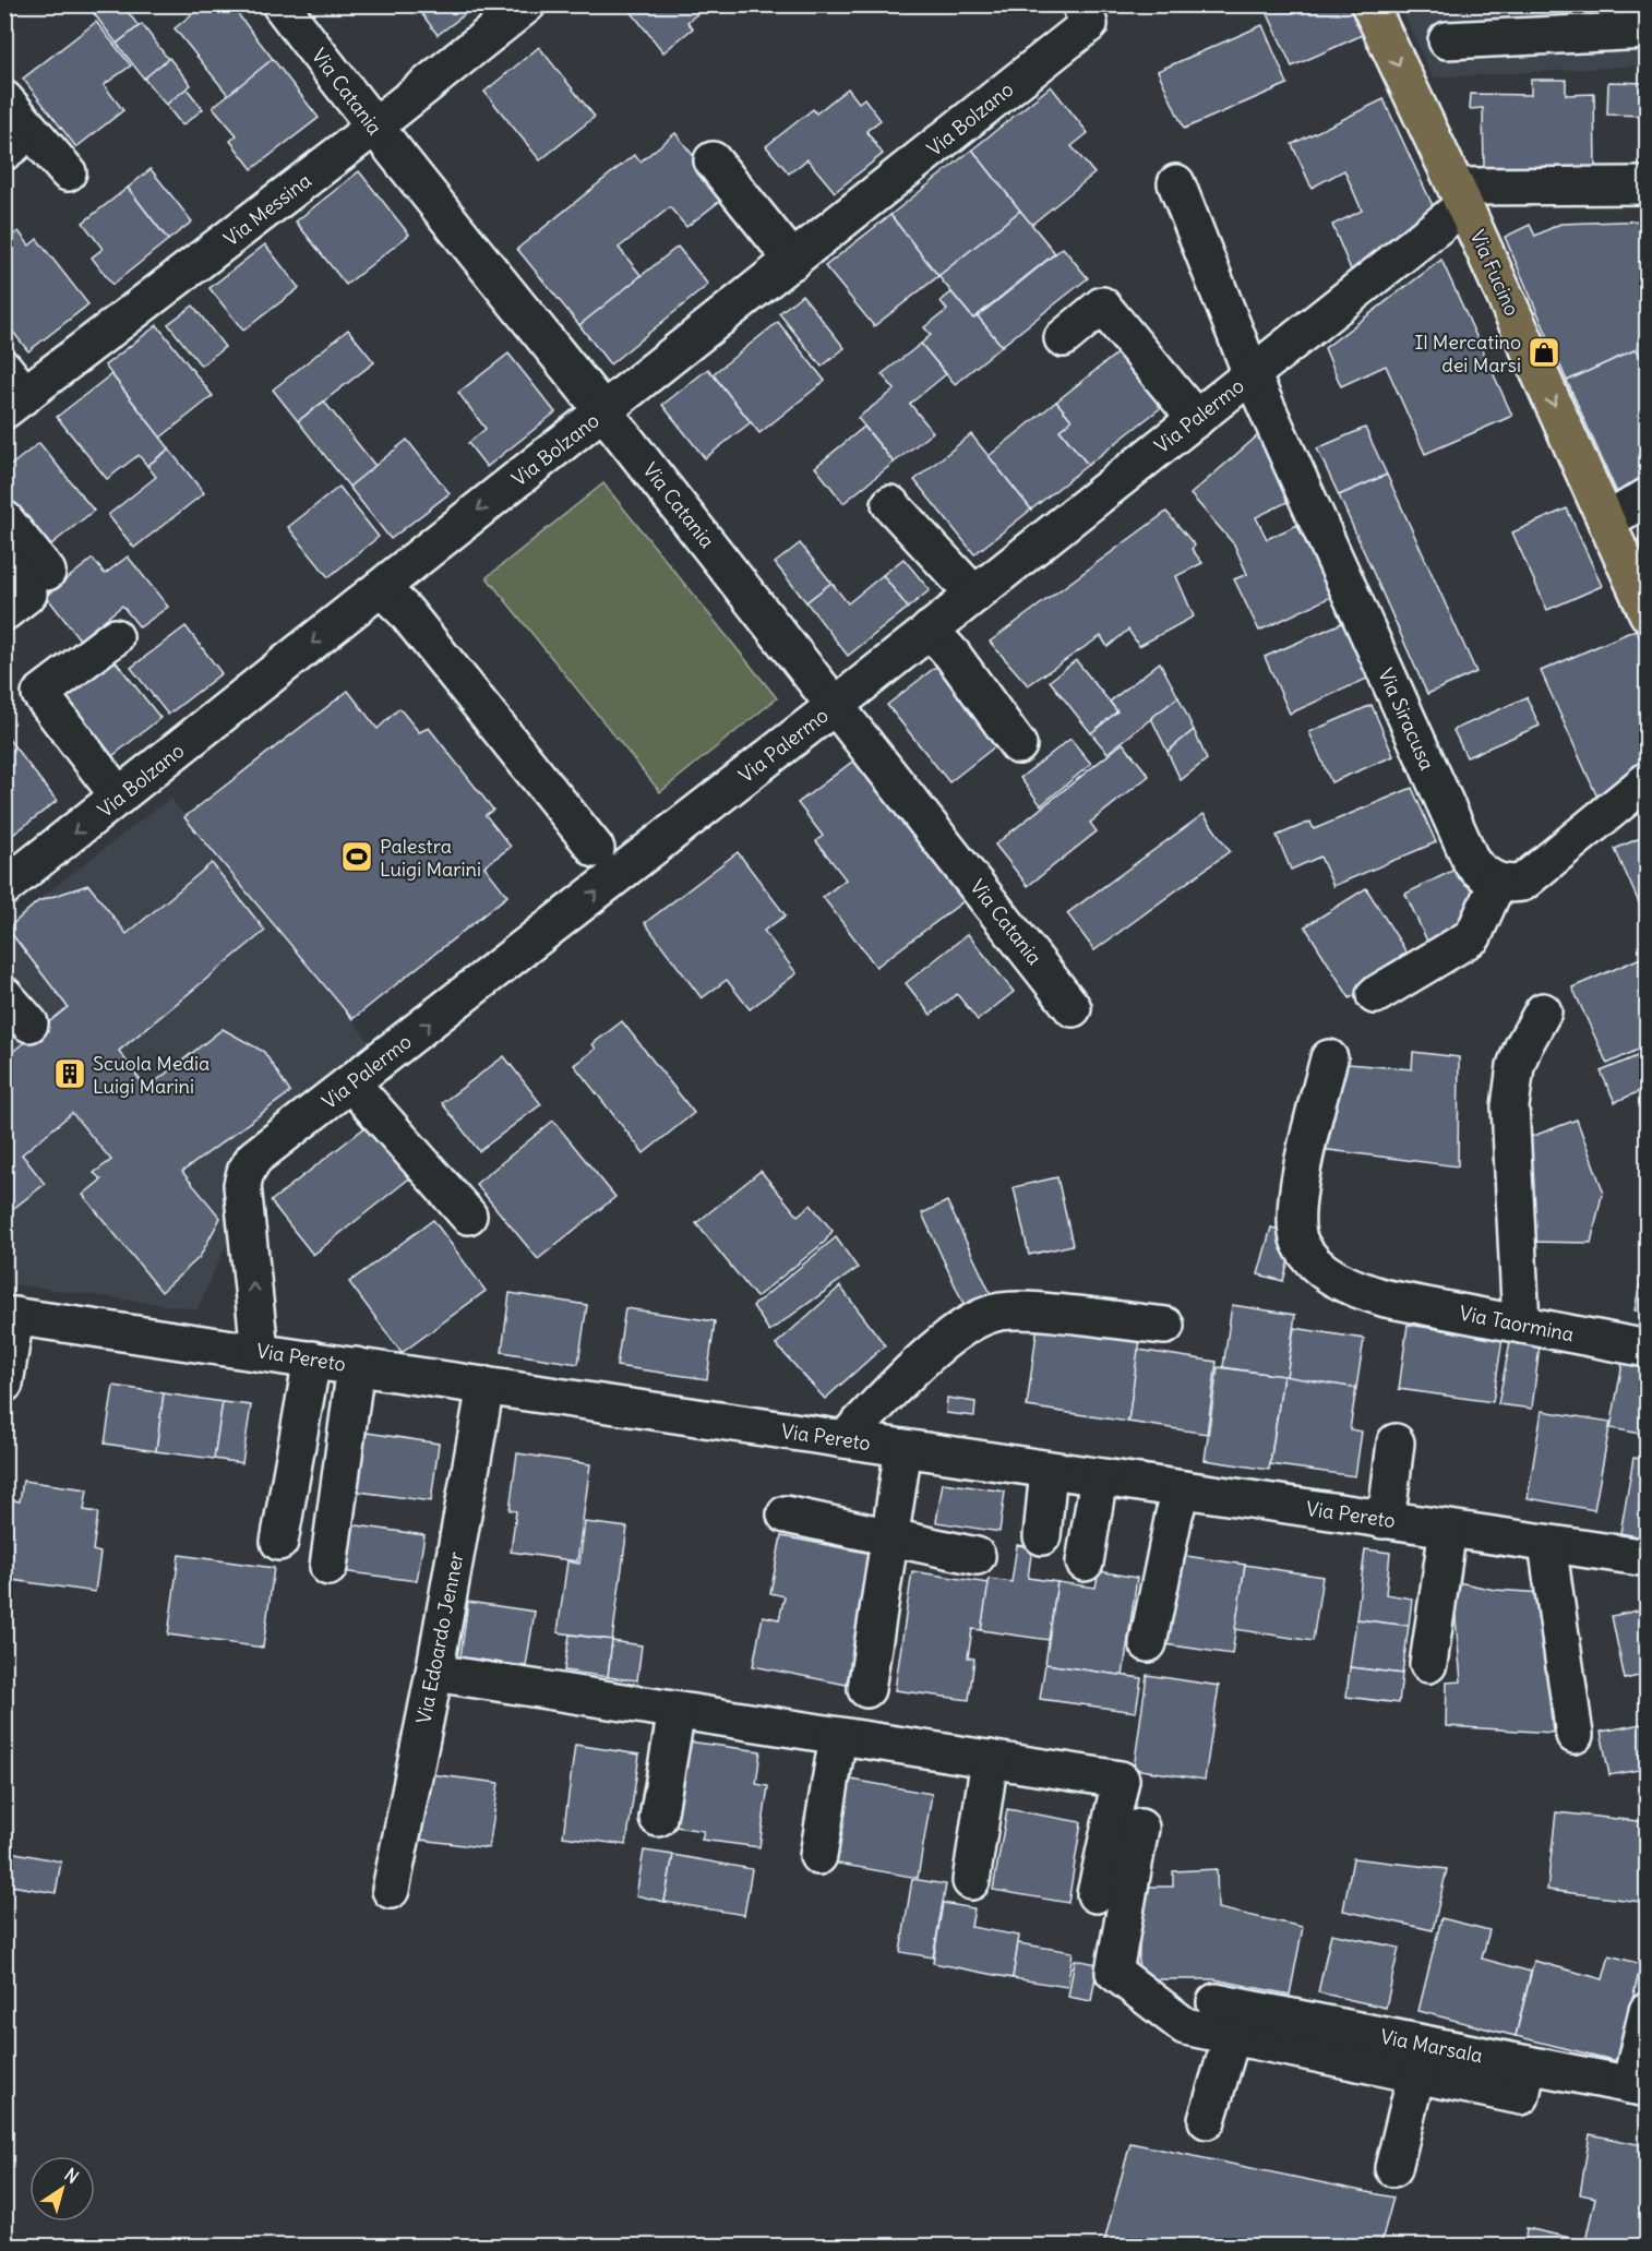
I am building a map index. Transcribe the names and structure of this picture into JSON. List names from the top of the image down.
{
  "streets": {
    "main road": ["Via Fucino"],
    "street": [
      "Via Catania",
      "Via Bolzano",
      "Via Messina",
      "Via Palermo",
      "Via Siracusa",
      "Via Taormina",
      "Via Pereto",
      "Via Edoardo Jenner",
      "Via Marsala"
    ]
  },
  "crossings": [
    ["Via Catania", "Via Bolzano"],
    ["Via Catania", "Via Messina"],
    ["Via Catania", "Via Palermo"],
    ["Via Fucino", "Via Palermo"],
    ["Via Palermo", "Via Siracusa"],
    ["Via Palermo", "Via Pereto"],
    ["Via Pereto", "Via Edoardo Jenner"]
  ],
  "one_way": ["Via Bolzano", "Via Fucino", "Via Palermo"],
  "places": {
    "shop": ["Il Mercatino dei Marsi"],
    "sports": ["Palestra Luigi Marini"],
    "building": ["Scuola Media Luigi Marini"]
  },
  "north": "top right"
}
